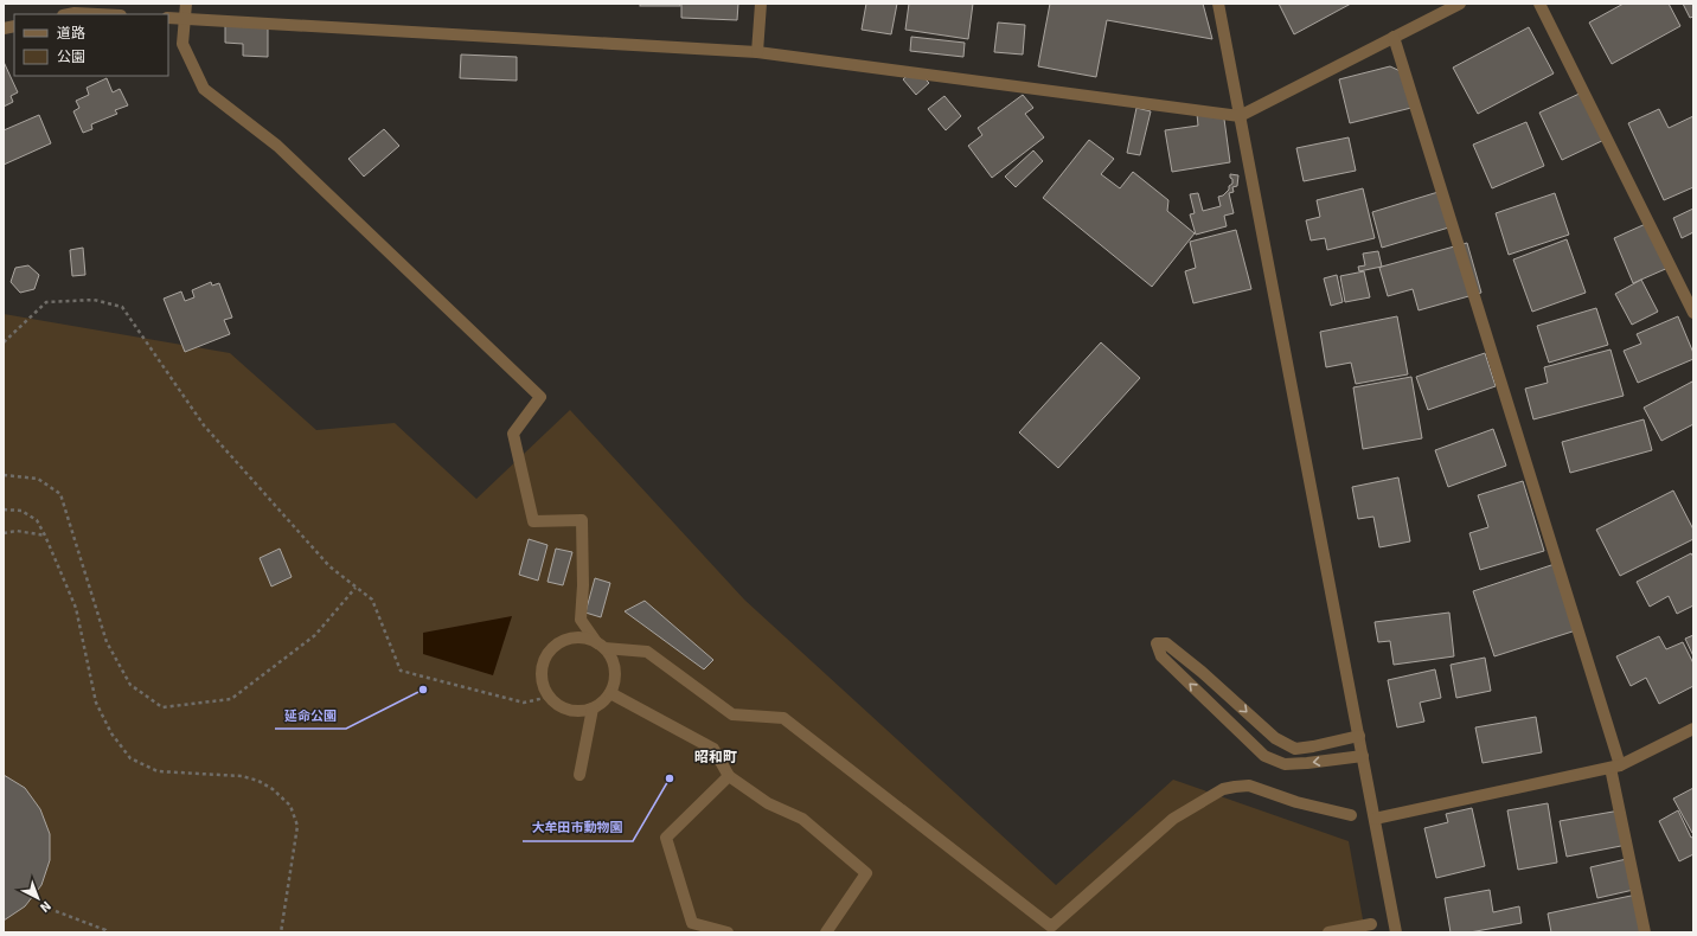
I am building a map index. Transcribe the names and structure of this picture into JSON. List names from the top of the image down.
{
  "districts": ["昭和町"],
  "places": ["延命公園", "大牟田市動物園"],
  "legend": ["道路", "公園"],
  "north": "bottom right"
}
